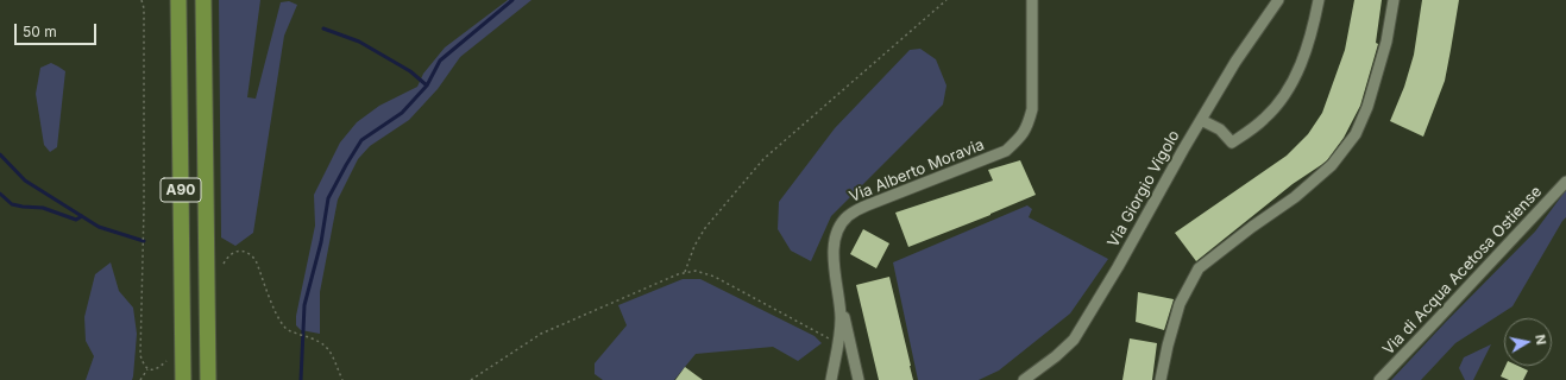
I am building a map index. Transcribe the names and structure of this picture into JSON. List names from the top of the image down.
{
  "streets": {
    "highway": ["A90"],
    "street": ["Via Alberto Moravia", "Via Giorgio Vigolo", "Via di Acqua Acetosa Ostiense"]
  },
  "scale_bar": "50 m",
  "north": "right"
}
